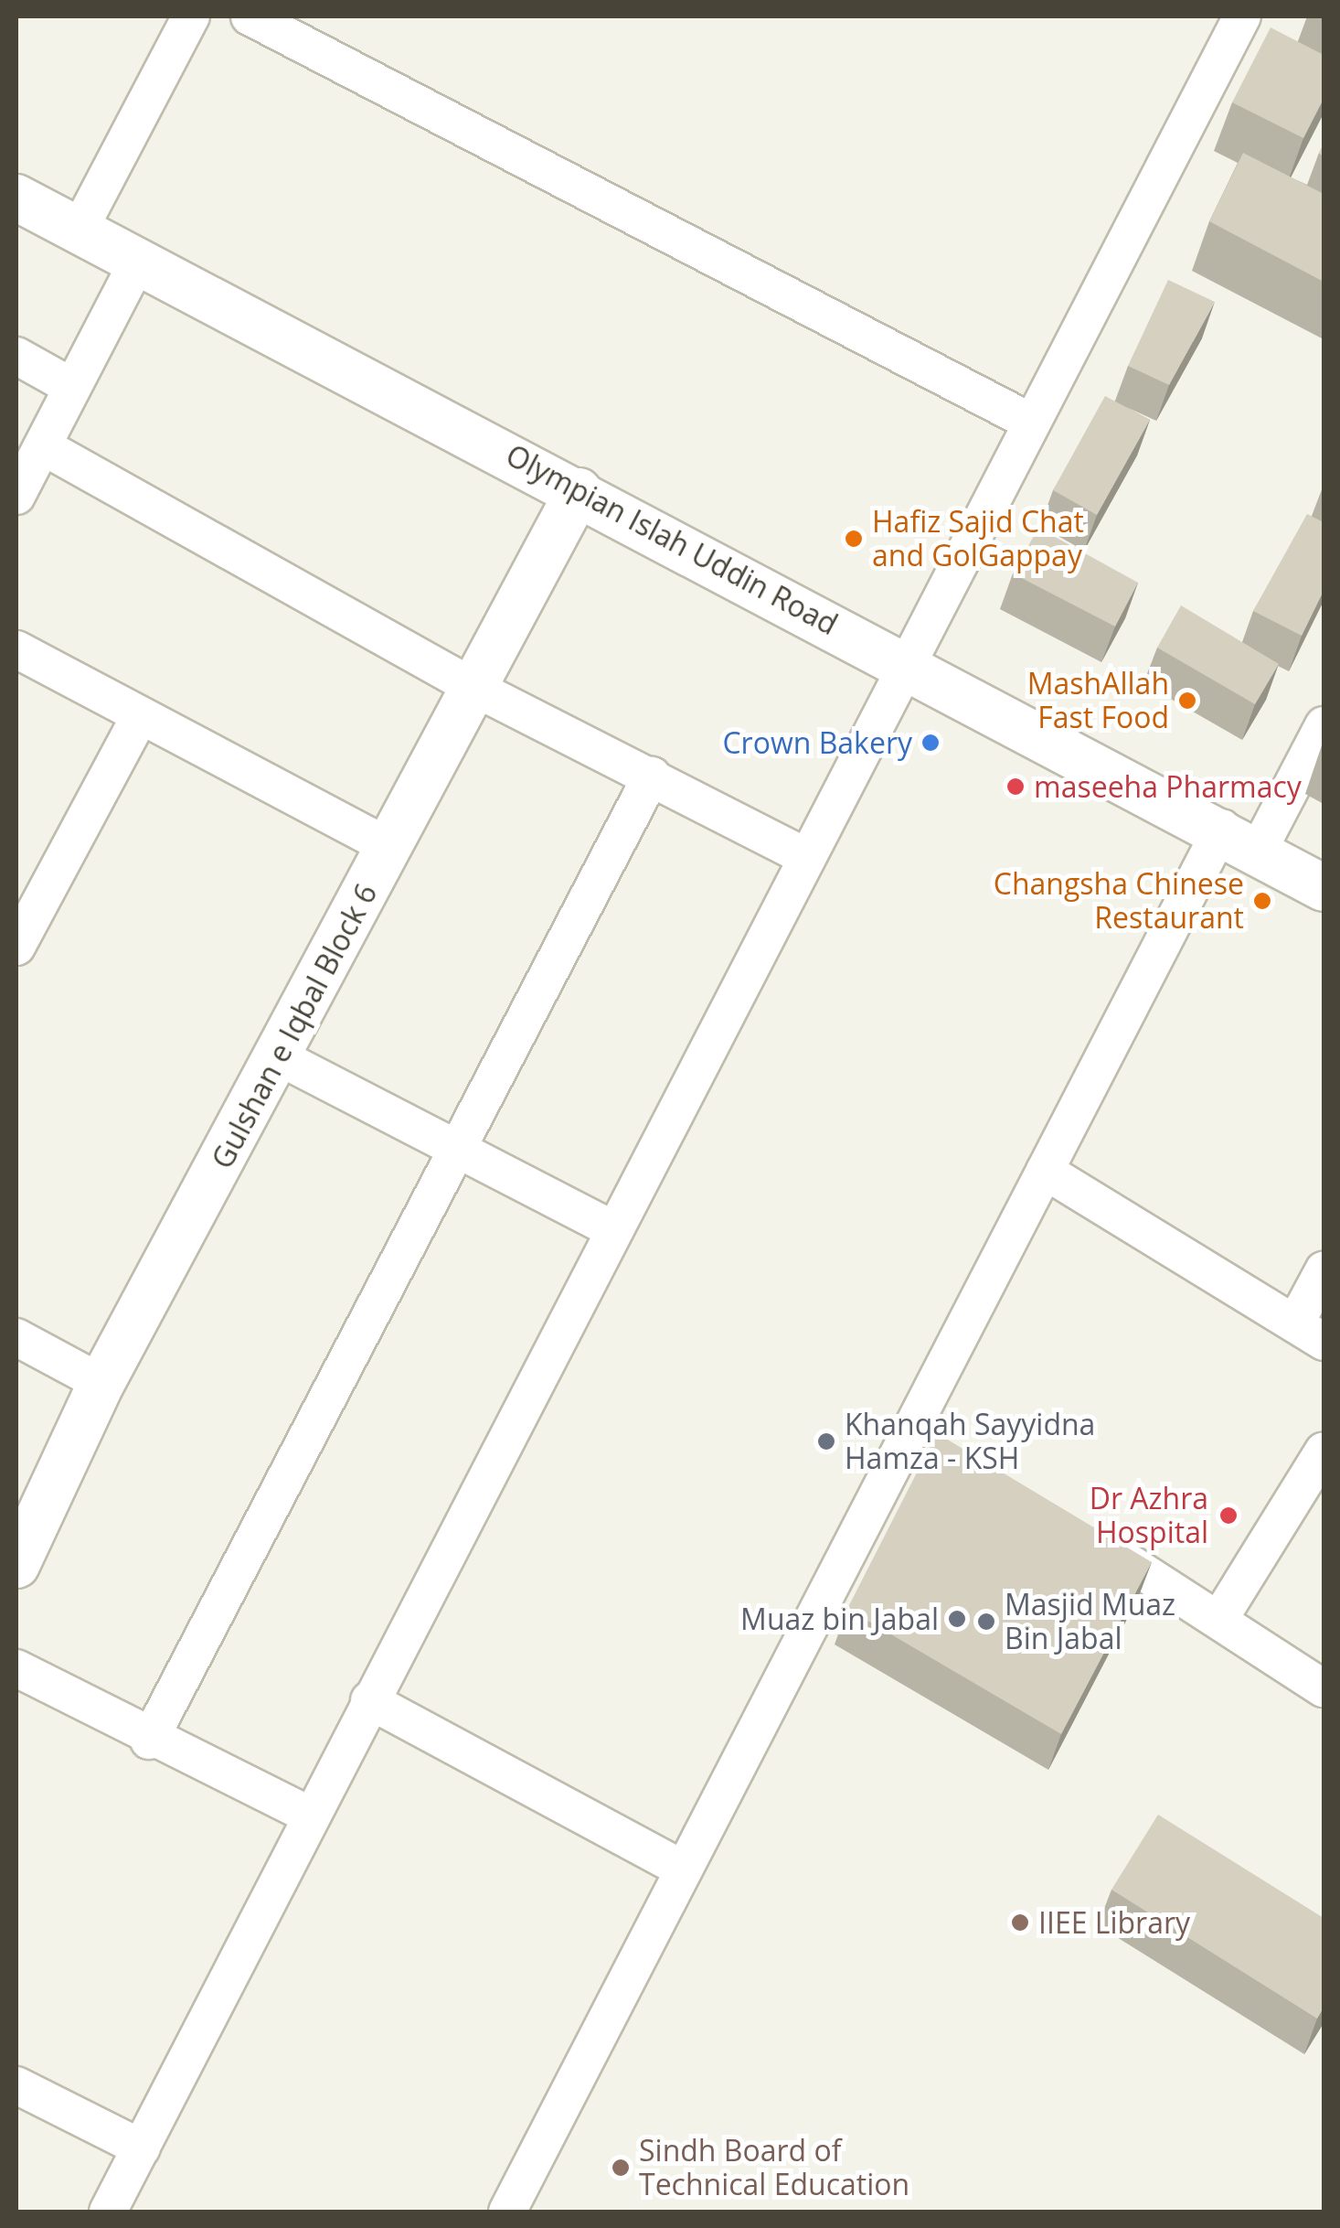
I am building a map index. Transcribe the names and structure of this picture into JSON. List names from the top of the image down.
{
  "streets": {
    "street": ["Olympian Islah Uddin Road", "Gulshan e Iqbal Block 6"]
  },
  "crossings": [
    ["Olympian Islah Uddin Road", "Gulshan e Iqbal Block 6"]
  ],
  "places": [
    "Hafiz Sajid Chat and GolGappay",
    "MashAllah Fast Food",
    "Crown Bakery",
    "maseeha Pharmacy",
    "Changsha Chinese Restaurant",
    "Khanqah Sayyidna Hamza - KSH",
    "Dr Azhra Hospital",
    "Muaz bin Jabal",
    "Masjid Muaz Bin Jabal",
    "IIEE Library",
    "Sindh Board of Technical Education"
  ]
}
